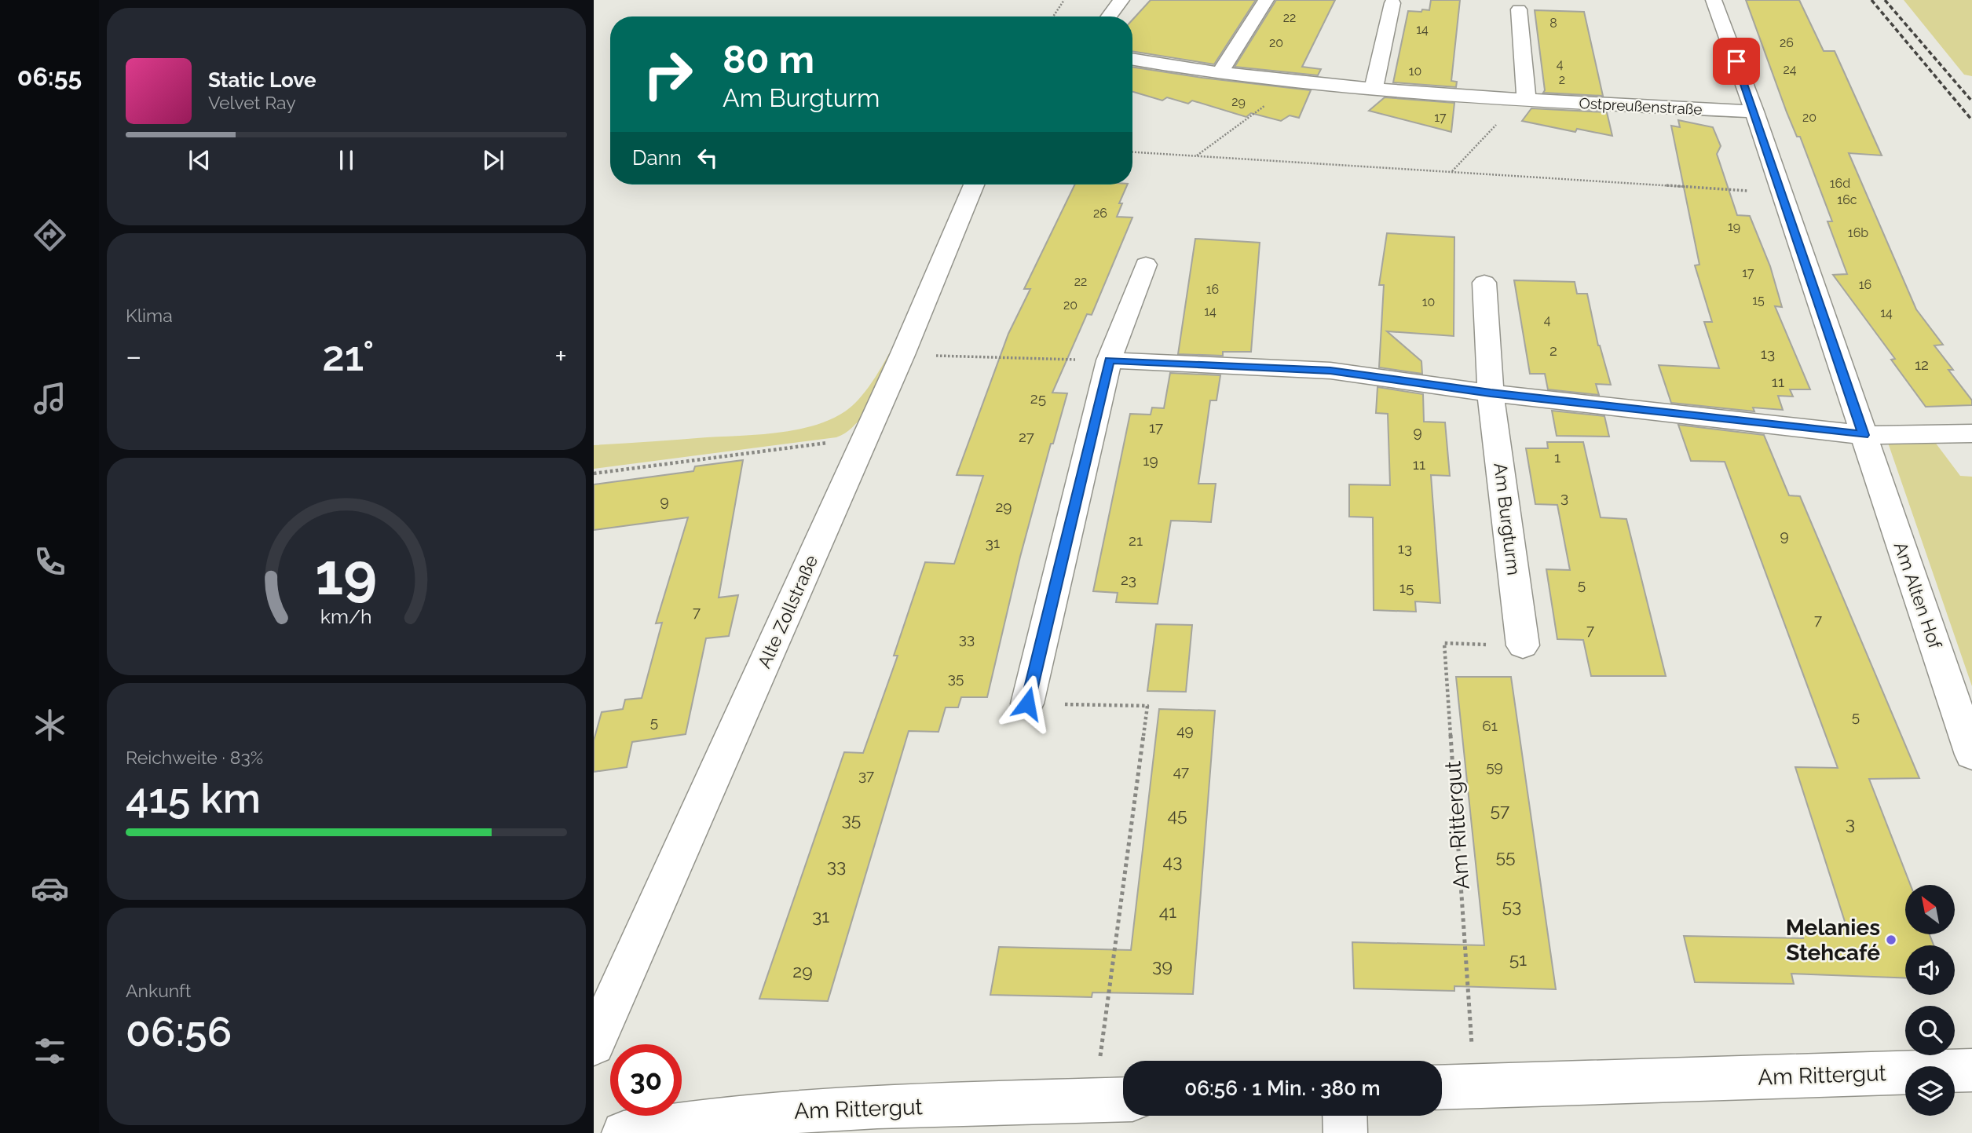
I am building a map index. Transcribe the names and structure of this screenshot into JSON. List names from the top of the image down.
{
  "streets": {
    "street": [
      "Ostpreußenstraße",
      "Am Burgturm",
      "Am Alten Hof",
      "Alte Zollstraße",
      "Am Rittergut"
    ]
  },
  "crossings": [
    ["Ostpreußenstraße", "Am Alten Hof"],
    ["Am Burgturm", "Am Rittergut"]
  ],
  "places": ["Melanies Stehcafé"],
  "house_numbers": [
    "22",
    "8",
    "14",
    "20",
    "26",
    "4",
    "24",
    "10",
    "2",
    "29",
    "17",
    "20",
    "16d",
    "16c",
    "26",
    "19",
    "16b",
    "17",
    "22",
    "16",
    "16",
    "15",
    "10",
    "20",
    "14",
    "14",
    "4",
    "2",
    "13",
    "12",
    "11",
    "25",
    "17",
    "9",
    "27",
    "1",
    "19",
    "11",
    "3",
    "9",
    "29",
    "9",
    "21",
    "31",
    "13",
    "23",
    "5",
    "15",
    "7",
    "7",
    "7",
    "33",
    "35",
    "5",
    "5",
    "61",
    "49",
    "59",
    "47",
    "37",
    "57",
    "45",
    "35",
    "3",
    "55",
    "43",
    "33",
    "53",
    "41",
    "31",
    "51",
    "39",
    "29"
  ],
  "north": "top left",
  "page": {
    "tabs": "06:55",
    "turn": ["80 m", "Am Burgturm"],
    "song": ["Static Love", "Velvet Ray"],
    "then": "Dann",
    "tile": [
      "Klima",
      ["Reichweite · 83%", "415 km"],
      ["Ankunft", "06:56"]
    ],
    "heat": ["−", "21°", "+"],
    "limit": "30",
    "trip": "06:56 · 1 Min. · 380 m",
    "gauge": ["19", "km/h"]
  }
}
